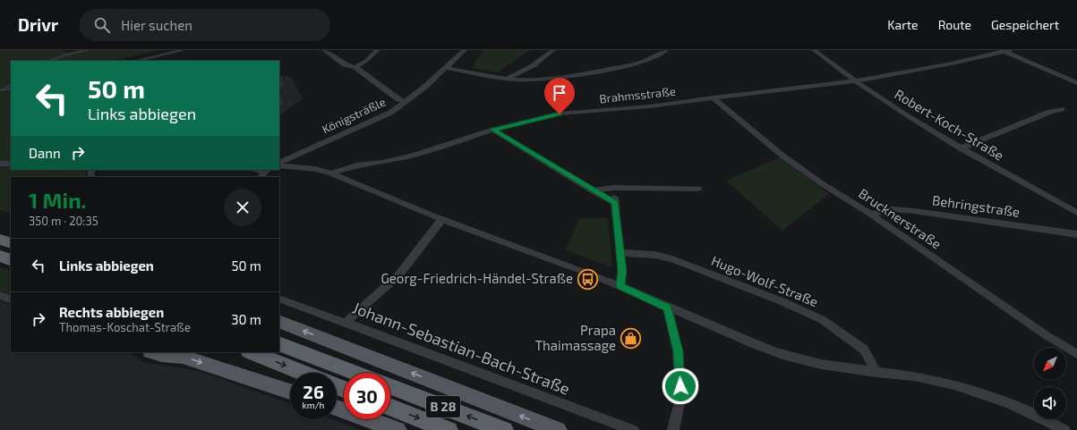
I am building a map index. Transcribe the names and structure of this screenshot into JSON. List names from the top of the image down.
{
  "streets": {
    "highway": ["B 28"],
    "street": [
      "Brahmsstraße",
      "Königsträßle",
      "Robert-Koch-Straße",
      "Behringstraße",
      "Brucknerstraße",
      "Hugo-Wolf-Straße",
      "Johann-Sebastian-Bach-Straße"
    ]
  },
  "crossings": [
    ["Brahmsstraße", "Robert-Koch-Straße"],
    ["Brahmsstraße", "Brucknerstraße"],
    ["Behringstraße", "Brucknerstraße"]
  ],
  "places": {
    "bus stop": ["Georg-Friedrich-Händel-Straße"],
    "shop": ["Prapa Thaimassage"]
  },
  "north": "bottom left",
  "page": {
    "header": "Drivr",
    "search": "Hier suchen",
    "nav": ["Karte", "Route", "Gespeichert"],
    "turn": ["50 m", "Links abbiegen"],
    "then": "Dann",
    "heading": ["1 Min.", "350 m · 20:35"],
    "list": [
      {
        "name": "Links abbiegen",
        "value": "50 m"
      },
      {
        "name": "Rechts abbiegen",
        "note": "Thomas-Koschat-Straße",
        "value": "30 m"
      }
    ],
    "speed": "26 km/h",
    "limit": "30"
  }
}
